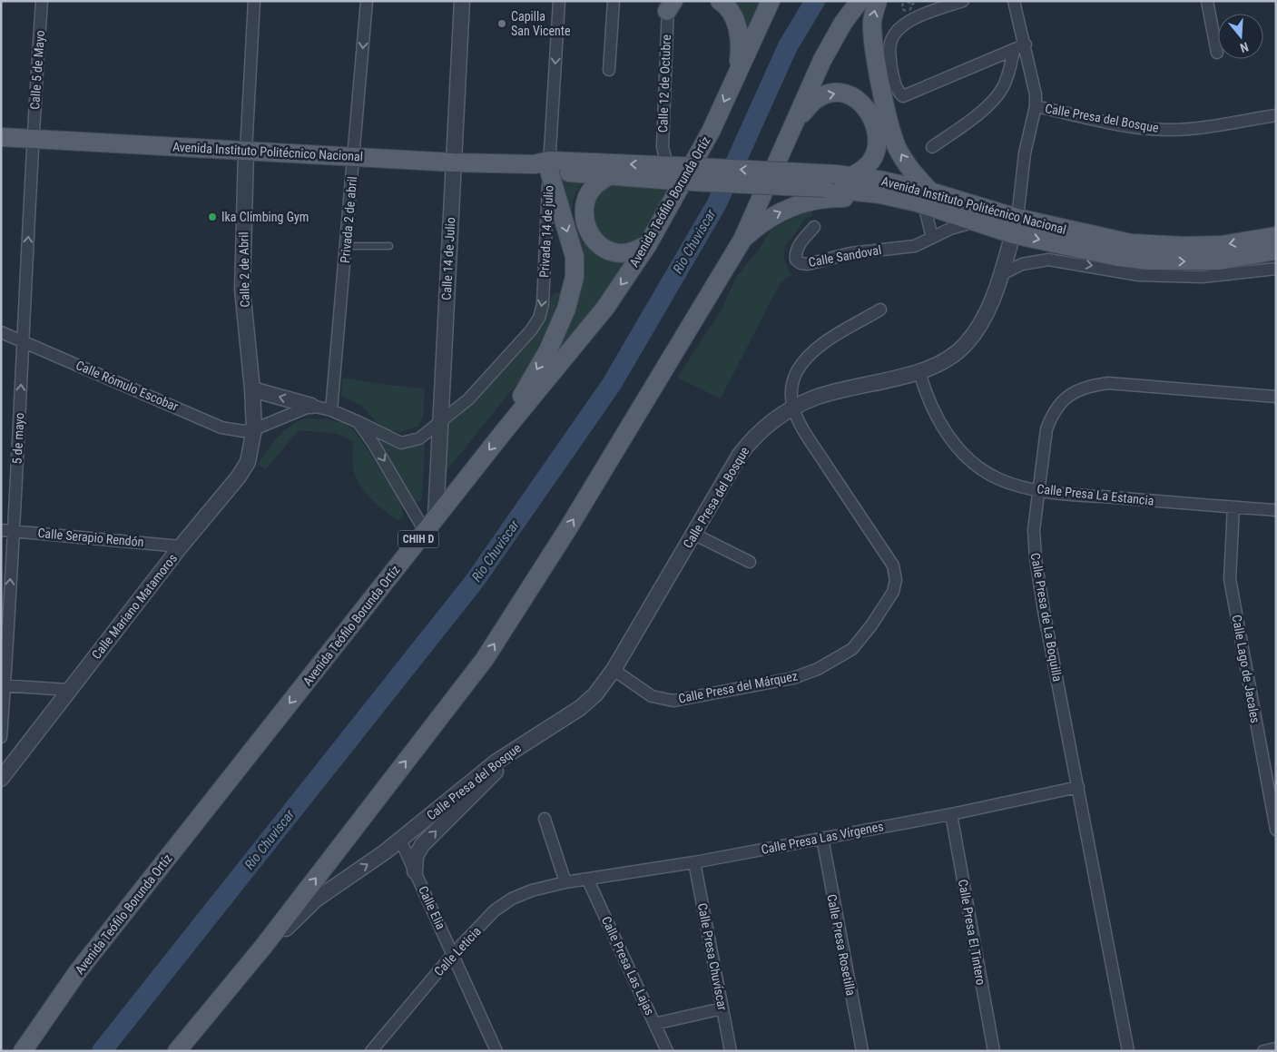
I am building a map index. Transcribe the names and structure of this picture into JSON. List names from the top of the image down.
{
  "streets": {
    "main road": ["Avenida Instituto Politécnico Nacional", "Avenida Teófilo Borunda Ortíz", "CHIH D"],
    "street": [
      "Calle 5 de Mayo",
      "Calle 12 de Octubre",
      "Calle Presa del Bosque",
      "Privada 2 de abril",
      "Privada 14 de julio",
      "Calle Sandoval",
      "Calle 14 de Julio",
      "Calle 2 de Abril",
      "Calle Rómulo Escobar",
      "5 de mayo",
      "Calle Presa La Estancia",
      "Calle Serapio Rendón",
      "Calle Mariano Matamoros",
      "Calle Presa de La Boquilla",
      "Calle Lago de Jacales",
      "Calle Presa del Márquez",
      "Calle Presa Las Vírgenes",
      "Calle Elia",
      "Calle Presa El Tintero",
      "Calle Presa Rosetilla",
      "Calle Leticia",
      "Calle Presa Chuvíscar",
      "Calle Presa Las Lajas"
    ]
  },
  "crossings": [
    ["Calle 5 de Mayo", "Avenida Instituto Politécnico Nacional"],
    ["Calle 5 de Mayo", "5 de mayo"],
    ["Calle 12 de Octubre", "Avenida Instituto Politécnico Nacional"],
    ["Calle Presa del Bosque", "Avenida Instituto Politécnico Nacional"],
    ["Calle Presa del Bosque", "Calle Presa La Estancia"],
    ["Calle Presa del Bosque", "Calle Presa del Márquez"],
    ["Calle Presa del Bosque", "Calle Elia"],
    ["Avenida Instituto Politécnico Nacional", "Privada 2 de abril"],
    ["Avenida Instituto Politécnico Nacional", "Privada 14 de julio"],
    ["Avenida Instituto Politécnico Nacional", "Calle 14 de Julio"],
    ["Avenida Instituto Politécnico Nacional", "Calle 2 de Abril"],
    ["Avenida Instituto Politécnico Nacional", "5 de mayo"],
    ["Avenida Teófilo Borunda Ortíz", "Calle 14 de Julio"],
    ["Privada 14 de julio", "Calle 14 de Julio"],
    ["Calle 2 de Abril", "Calle Rómulo Escobar"],
    ["Calle 2 de Abril", "Calle Mariano Matamoros"],
    ["Calle Rómulo Escobar", "5 de mayo"],
    ["Calle Rómulo Escobar", "Calle Mariano Matamoros"],
    ["5 de mayo", "Calle Serapio Rendón"],
    ["Calle Presa La Estancia", "Calle Presa de La Boquilla"],
    ["Calle Presa La Estancia", "Calle Lago de Jacales"],
    ["Calle Serapio Rendón", "Calle Mariano Matamoros"],
    ["Calle Presa de La Boquilla", "Calle Presa Las Vírgenes"],
    ["Calle Presa Las Vírgenes", "Calle Presa El Tintero"],
    ["Calle Presa Las Vírgenes", "Calle Presa Rosetilla"],
    ["Calle Presa Las Vírgenes", "Calle Leticia"],
    ["Calle Presa Las Vírgenes", "Calle Presa Chuvíscar"],
    ["Calle Presa Las Vírgenes", "Calle Presa Las Lajas"],
    ["Calle Elia", "Calle Leticia"]
  ],
  "one_way": ["Privada 14 de julio", "5 de mayo"],
  "water": ["Rio Chuviscar"],
  "places": ["Capilla San Vicente", "Ika Climbing Gym"],
  "north": "bottom"
}
